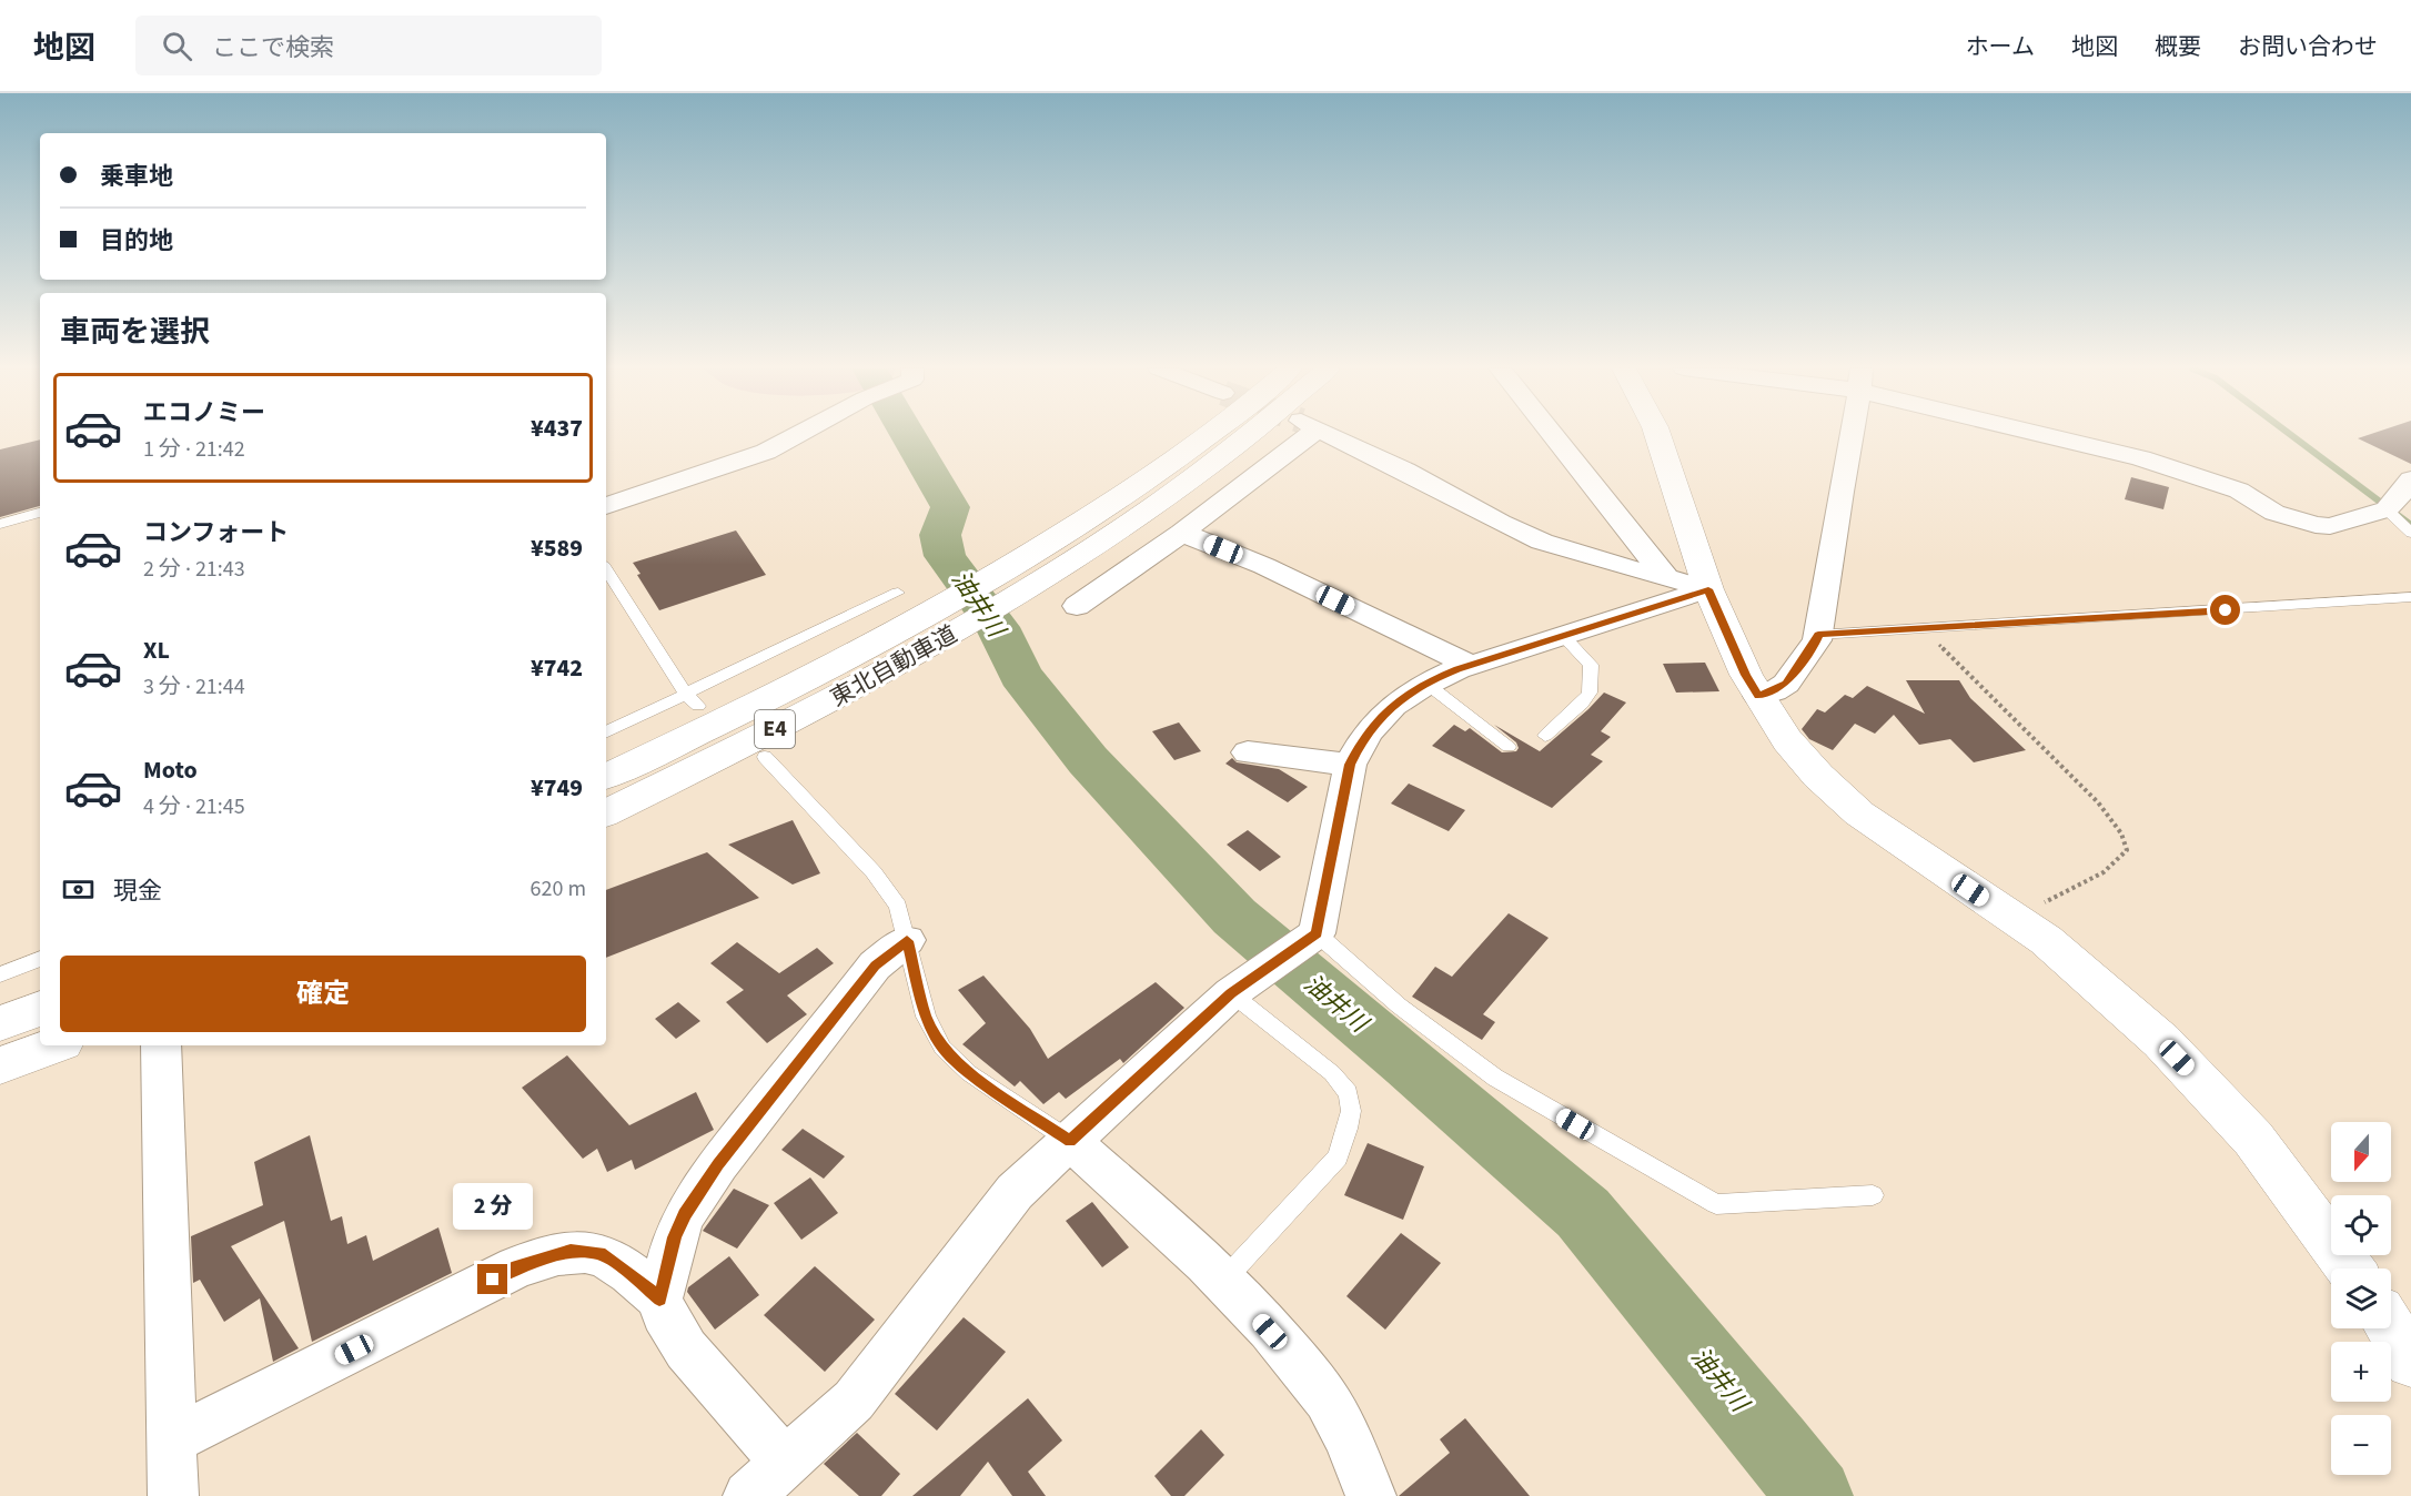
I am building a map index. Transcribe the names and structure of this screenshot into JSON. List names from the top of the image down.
{
  "streets": {
    "main road": ["東北自動車道", "E4"]
  },
  "water": ["油井川"],
  "north": "bottom",
  "page": {
    "header": "地図",
    "search": "ここで検索",
    "nav": [
      "ホーム",
      "地図",
      "概要",
      "お問い合わせ"
    ],
    "banner": ["乗車地", "目的地"],
    "heading": "車両を選択",
    "list": [
      {
        "name": "エコノミー",
        "note": "1 分 · 21:42",
        "value": "¥437"
      },
      {
        "name": "コンフォート",
        "note": "2 分 · 21:43",
        "value": "¥589"
      },
      {
        "name": "XL",
        "note": "3 分 · 21:44",
        "value": "¥742"
      },
      {
        "name": "Moto",
        "note": "4 分 · 21:45",
        "value": "¥749"
      }
    ],
    "pay": ["現金", "620 m"],
    "buttons": "確定",
    "map_buttons": ["+", "−"],
    "bubble": "2 分"
  }
}
